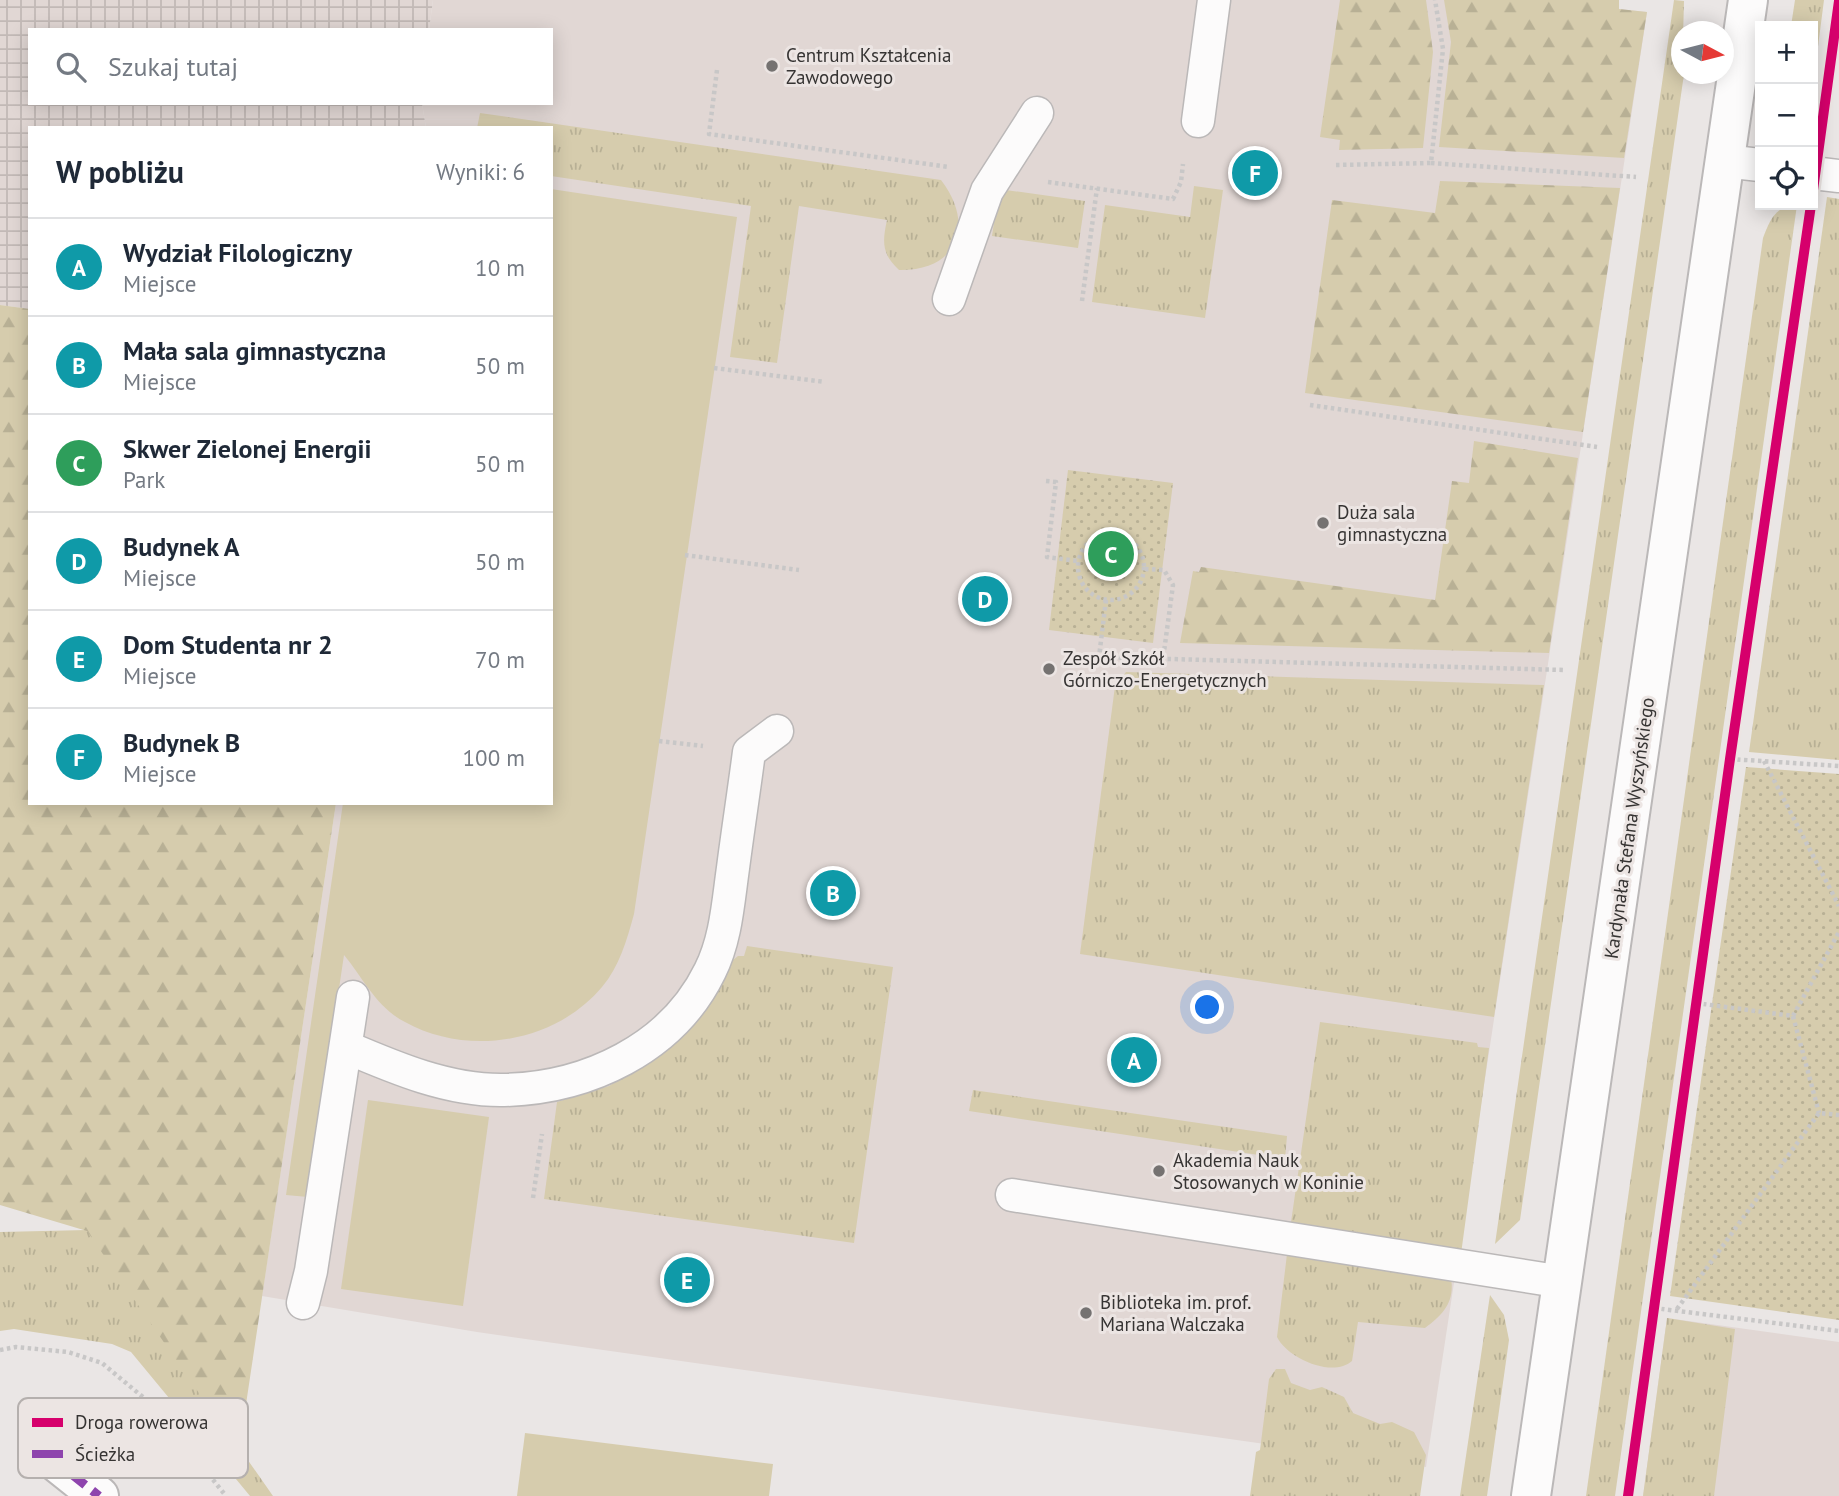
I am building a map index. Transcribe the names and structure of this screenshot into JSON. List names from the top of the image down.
{
  "streets": {
    "main road": ["Kardynała Stefana Wyszyńskiego"]
  },
  "places": [
    "Centrum Kształcenia Zawodowego",
    "Duża sala gimnastyczna",
    "Zespół Szkół Górniczo-Energetycznych",
    "Akademia Nauk Stosowanych w Koninie",
    "Biblioteka im. prof. Mariana Walczaka"
  ],
  "legend": ["Droga rowerowa", "Ścieżka"],
  "north": "right",
  "page": {
    "map_buttons": ["+", "−"],
    "search": "Szukaj tutaj",
    "heading": ["W pobliżu", "Wyniki: 6"],
    "pins": [
      "F",
      "C",
      "D",
      "B",
      "A",
      "E"
    ],
    "list": [
      {
        "mark": "A",
        "name": "Wydział Filologiczny",
        "note": "Miejsce",
        "value": "10 m"
      },
      {
        "mark": "B",
        "name": "Mała sala gimnastyczna",
        "note": "Miejsce",
        "value": "50 m"
      },
      {
        "mark": "C",
        "name": "Skwer Zielonej Energii",
        "note": "Park",
        "value": "50 m"
      },
      {
        "mark": "D",
        "name": "Budynek A",
        "note": "Miejsce",
        "value": "50 m"
      },
      {
        "mark": "E",
        "name": "Dom Studenta nr 2",
        "note": "Miejsce",
        "value": "70 m"
      },
      {
        "mark": "F",
        "name": "Budynek B",
        "note": "Miejsce",
        "value": "100 m"
      }
    ]
  }
}
